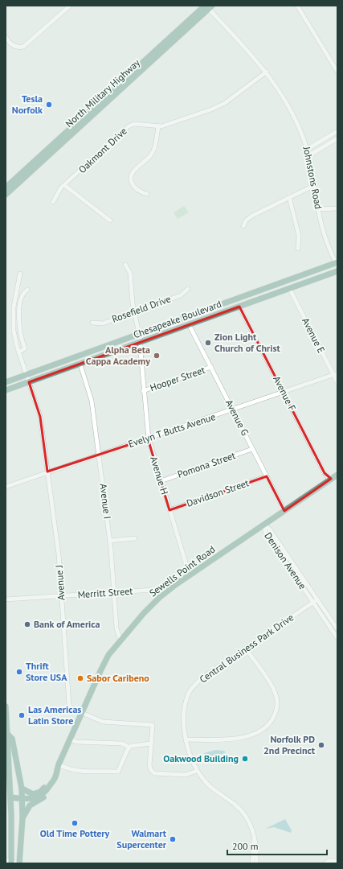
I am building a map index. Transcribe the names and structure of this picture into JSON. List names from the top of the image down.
{
  "streets": {
    "main road": ["North Military Highway", "Chesapeake Boulevard", "Sewells Point Road"],
    "street": [
      "Oakmont Drive",
      "Johnstons Road",
      "Rosefield Drive",
      "Avenue E",
      "Hooper Street",
      "Avenue F",
      "Avenue G",
      "Evelyn T Butts Avenue",
      "Pomona Street",
      "Avenue H",
      "Davidson Street",
      "Avenue I",
      "Denison Avenue",
      "Avenue J",
      "Merritt Street",
      "Central Business Park Drive"
    ]
  },
  "crossings": [
    ["North Military Highway", "Johnstons Road"],
    ["Oakmont Drive", "Johnstons Road"],
    ["Johnstons Road", "Chesapeake Boulevard"],
    ["Rosefield Drive", "Avenue H"],
    ["Chesapeake Boulevard", "Avenue E"],
    ["Chesapeake Boulevard", "Avenue F"],
    ["Chesapeake Boulevard", "Avenue G"],
    ["Chesapeake Boulevard", "Avenue H"],
    ["Chesapeake Boulevard", "Avenue I"],
    ["Chesapeake Boulevard", "Avenue J"],
    ["Avenue E", "Evelyn T Butts Avenue"],
    ["Hooper Street", "Avenue G"],
    ["Hooper Street", "Avenue H"],
    ["Avenue F", "Evelyn T Butts Avenue"],
    ["Avenue F", "Sewells Point Road"],
    ["Avenue G", "Evelyn T Butts Avenue"],
    ["Avenue G", "Pomona Street"],
    ["Avenue G", "Davidson Street"],
    ["Avenue G", "Sewells Point Road"],
    ["Evelyn T Butts Avenue", "Avenue H"],
    ["Evelyn T Butts Avenue", "Avenue I"],
    ["Evelyn T Butts Avenue", "Avenue J"],
    ["Pomona Street", "Avenue H"],
    ["Avenue H", "Davidson Street"],
    ["Avenue H", "Sewells Point Road"],
    ["Avenue I", "Sewells Point Road"],
    ["Avenue I", "Merritt Street"],
    ["Denison Avenue", "Sewells Point Road"],
    ["Denison Avenue", "Central Business Park Drive"],
    ["Sewells Point Road", "Avenue J"],
    ["Sewells Point Road", "Merritt Street"],
    ["Avenue J", "Merritt Street"]
  ],
  "places": [
    "Tesla Norfolk",
    "Zion Light Church of Christ",
    "Alpha Beta Cappa Academy",
    "Bank of America",
    "Thrift Store USA",
    "Sabor Caribeno",
    "Las Americas Latin Store",
    "Norfolk PD 2nd Precinct",
    "Oakwood Building",
    "Old Time Pottery",
    "Walmart Supercenter"
  ],
  "scale_bar": "200 m"
}
